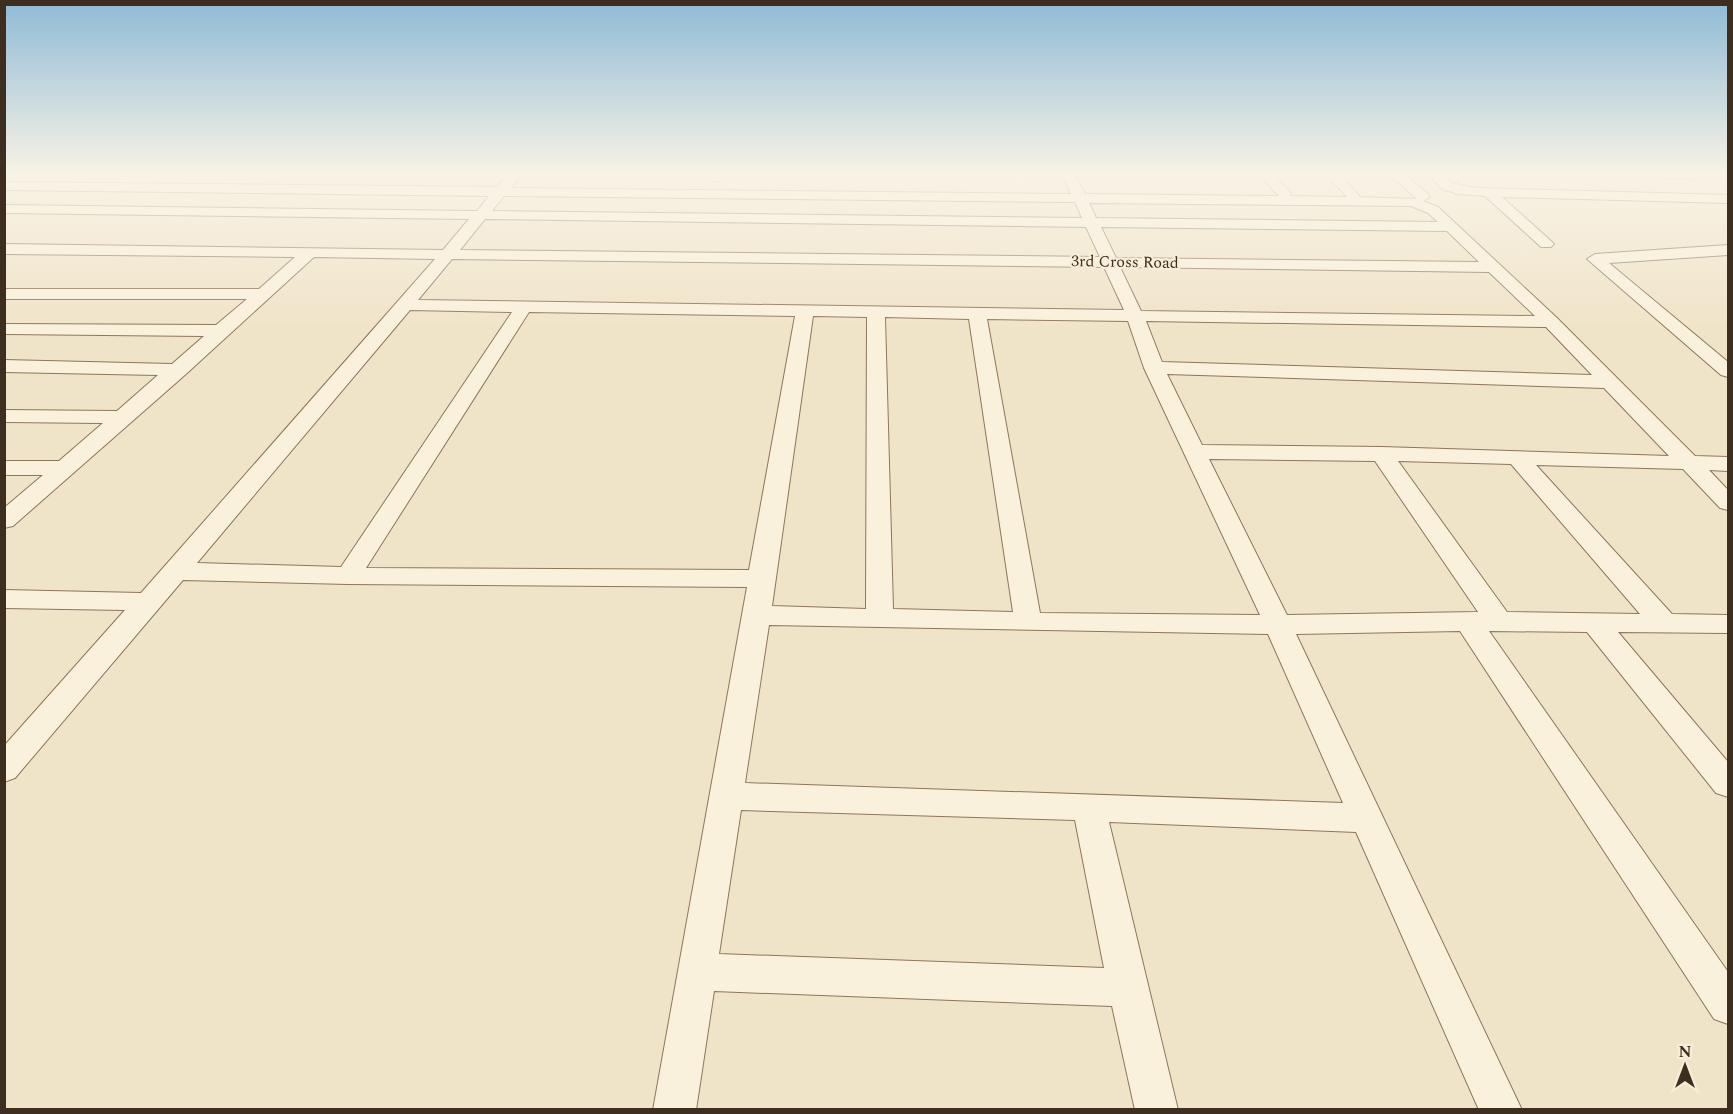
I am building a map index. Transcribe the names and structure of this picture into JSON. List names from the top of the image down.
{
  "streets": {
    "street": ["3rd Cross Road"]
  },
  "north": "top"
}
